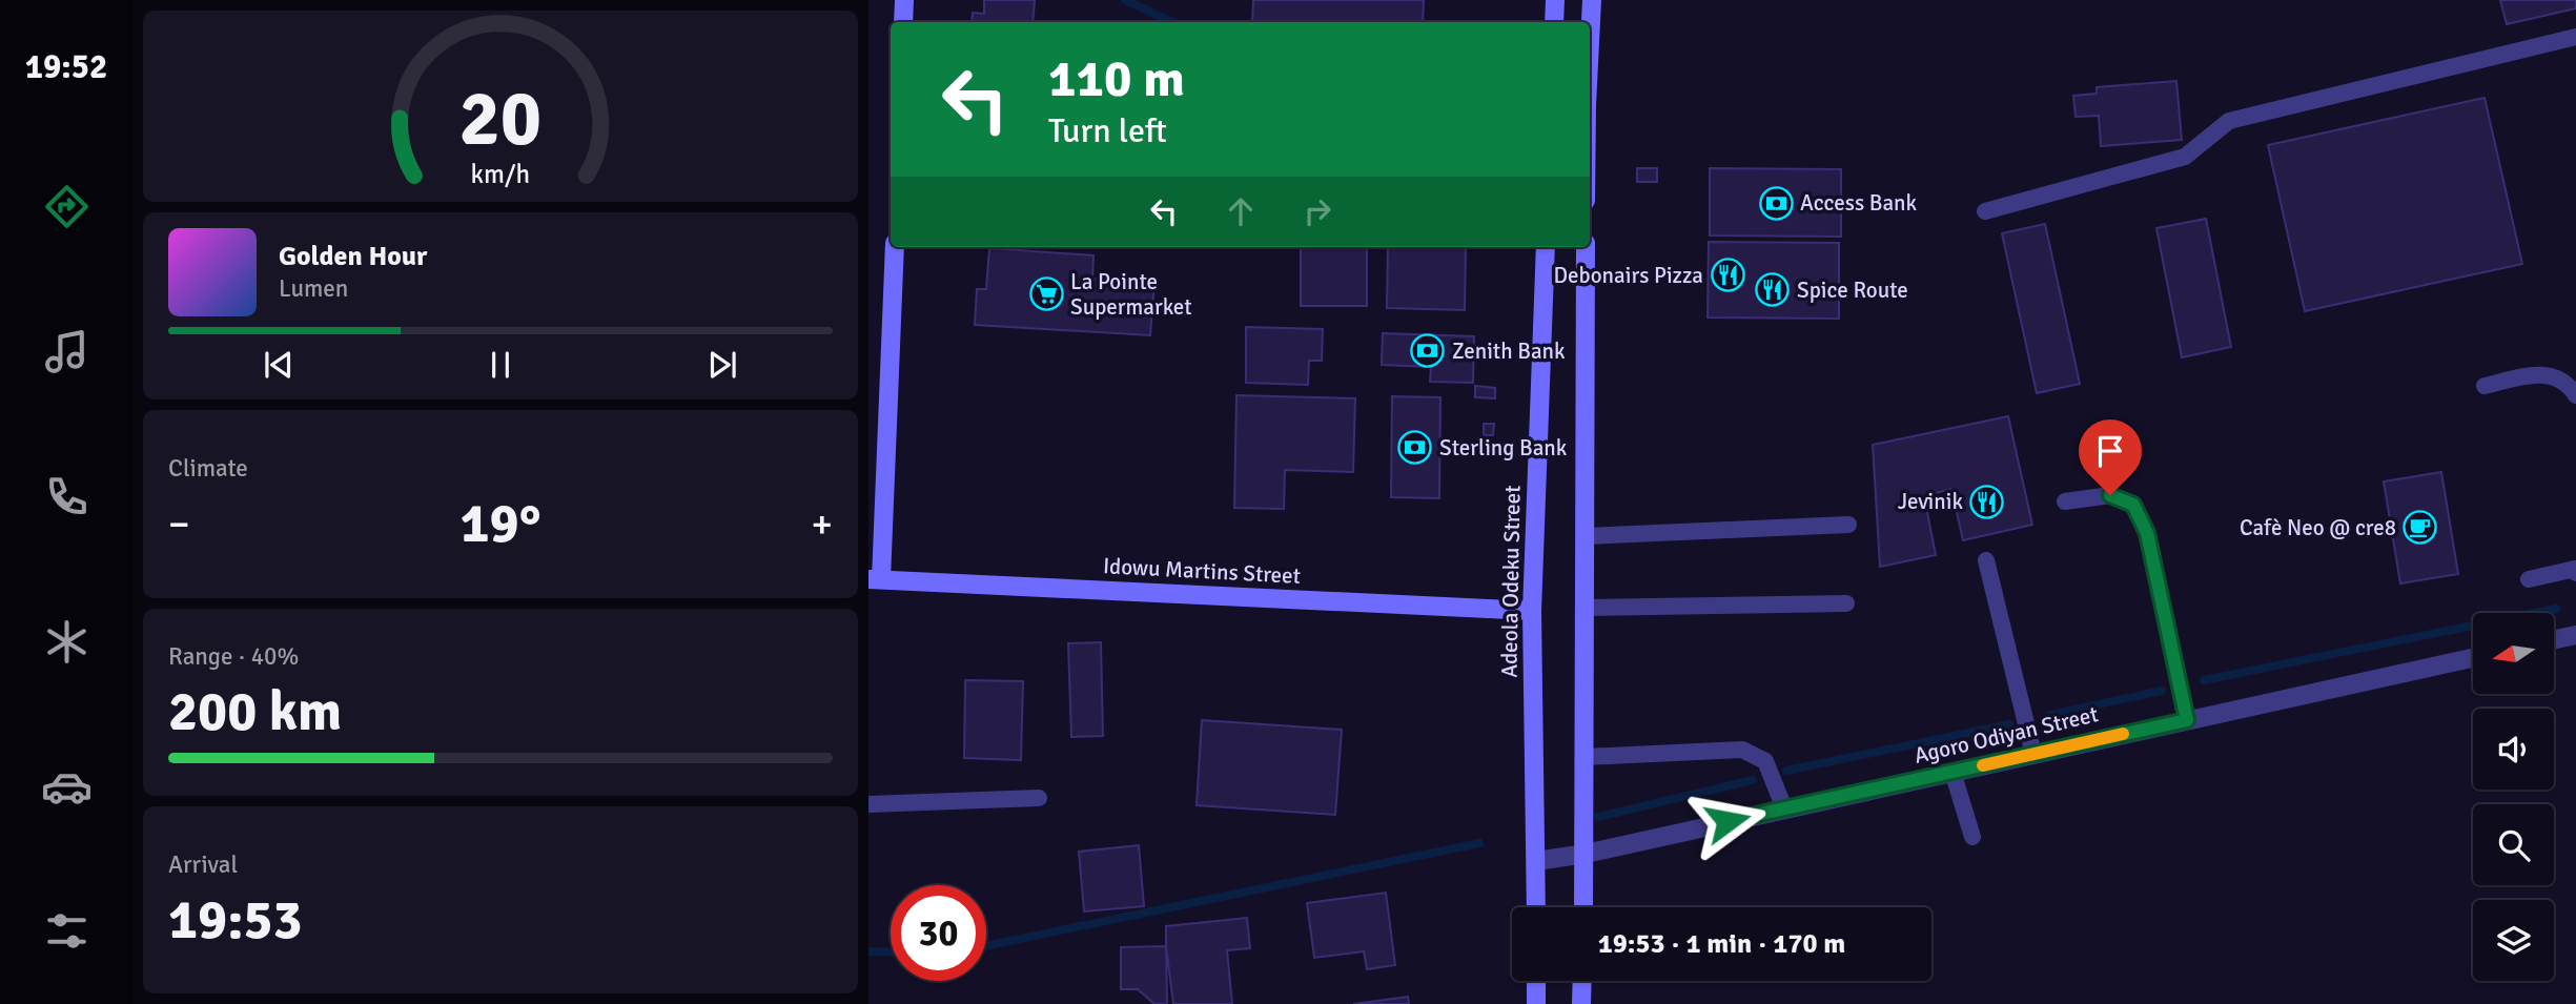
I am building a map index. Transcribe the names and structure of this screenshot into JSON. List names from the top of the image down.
{
  "streets": {
    "main road": ["Idowu Martins Street", "Adeola Odeku Street"],
    "street": ["Agoro Odiyan Street"]
  },
  "crossings": [
    ["Idowu Martins Street", "Adeola Odeku Street"],
    ["Adeola Odeku Street", "Agoro Odiyan Street"]
  ],
  "places": {
    "bank": ["Access Bank", "Zenith Bank", "Sterling Bank"],
    "restaurant": ["Debonairs Pizza", "Spice Route", "Jevinik"],
    "supermarket": ["La Pointe Supermarket"],
    "cafe": ["Cafè Neo @ cre8"]
  },
  "north": "left",
  "page": {
    "tabs": "19:52",
    "turn": ["110 m", "Turn left"],
    "song": ["Golden Hour", "Lumen"],
    "tile": [
      "Climate",
      ["Range · 40%", "200 km"],
      ["Arrival", "19:53"]
    ],
    "heat": ["−", "19°", "+"],
    "limit": "30",
    "trip": "19:53 · 1 min · 170 m",
    "gauge": ["20", "km/h"]
  }
}
